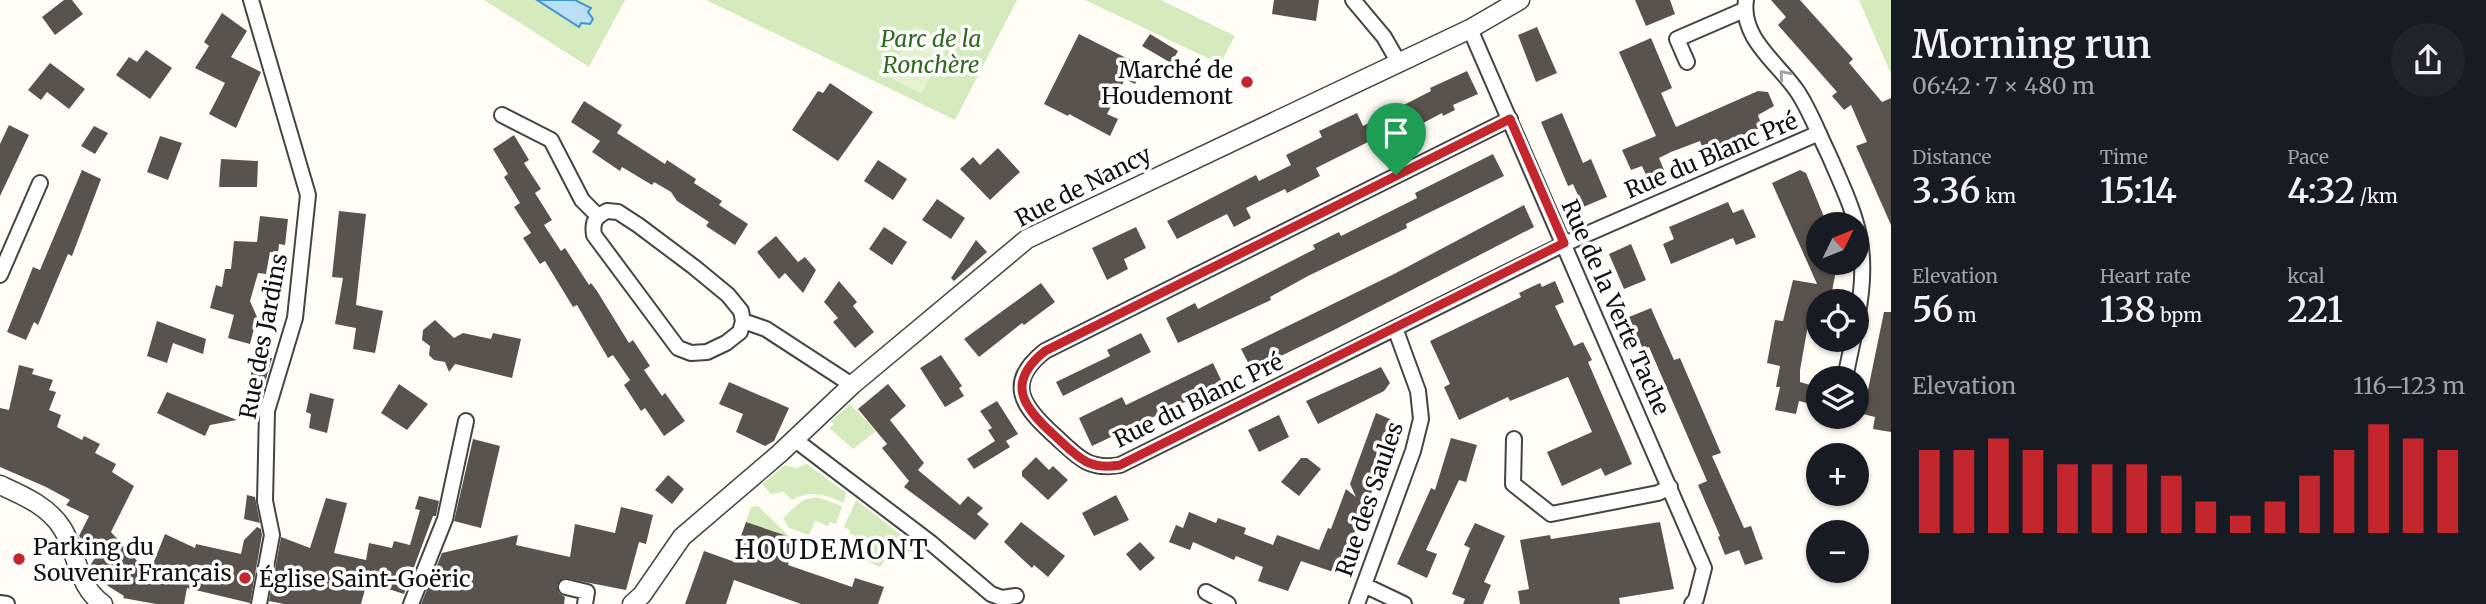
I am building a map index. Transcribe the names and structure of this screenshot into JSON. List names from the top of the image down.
{
  "streets": {
    "street": [
      "Rue du Blanc Pré",
      "Rue de Nancy",
      "Rue de la Verte Tache",
      "Rue des Jardins",
      "Rue des Saules"
    ]
  },
  "crossings": [
    ["Rue du Blanc Pré", "Rue de la Verte Tache"],
    ["Rue du Blanc Pré", "Rue des Saules"],
    ["Rue de Nancy", "Rue de la Verte Tache"]
  ],
  "districts": ["HOUDEMONT"],
  "parks": ["Parc de la Ronchère"],
  "places": ["Marché de Houdemont", "Parking du Souvenir Français", "Église Saint-Goëric"],
  "north": "top right",
  "page": {
    "heading": ["Morning run", "06:42 · 7 × 480 m"],
    "stats": [
      ["Distance", "3.36 km"],
      ["Time", "15:14"],
      ["Pace", "4:32 /km"],
      ["Elevation", "56 m"],
      ["Heart rate", "138 bpm"],
      ["kcal", "221"]
    ],
    "map_buttons": ["+", "−"],
    "chart": ["Elevation", "116–123 m"]
  }
}
